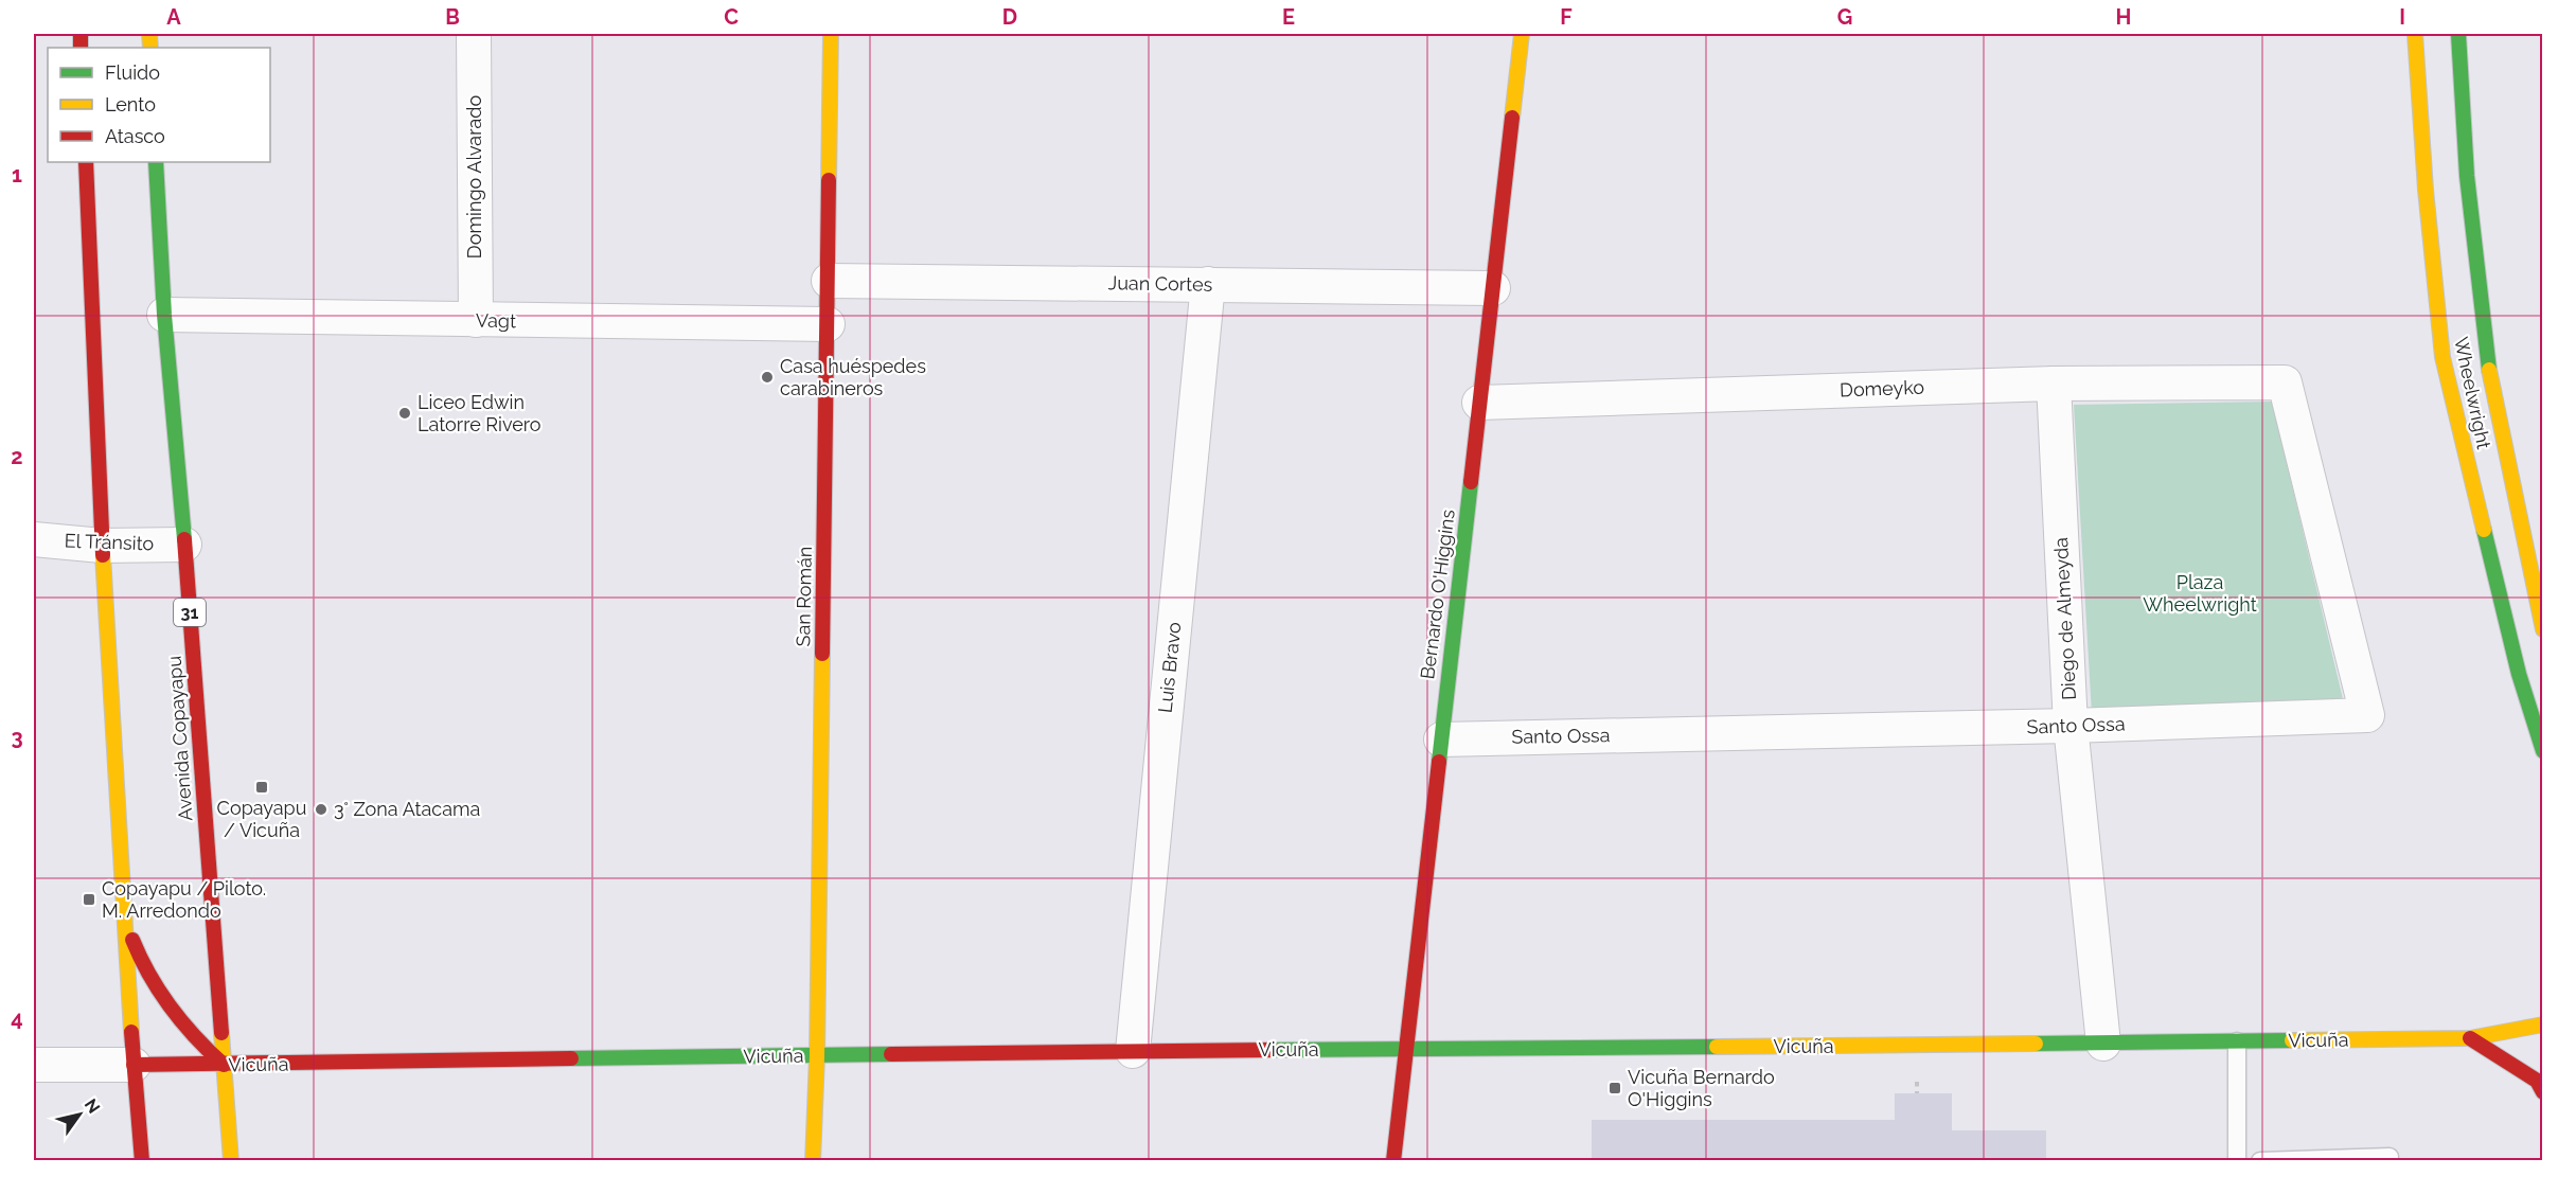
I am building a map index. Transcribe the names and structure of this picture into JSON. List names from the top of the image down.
{
  "streets": {
    "main road": [
      "Wheelwright",
      "Bernardo O'Higgins",
      "San Román",
      "31",
      "Avenida Copayapu",
      "Vicuña"
    ],
    "street": [
      "Domingo Alvarado",
      "Juan Cortes",
      "Vagt",
      "Domeyko",
      "El Tránsito",
      "Diego de Almeyda",
      "Luis Bravo",
      "Santo Ossa"
    ]
  },
  "crossings": [
    ["Domingo Alvarado", "Vagt"],
    ["Juan Cortes", "Bernardo O'Higgins"],
    ["Juan Cortes", "San Román"],
    ["Juan Cortes", "Luis Bravo"],
    ["Vagt", "San Román"],
    ["Vagt", "Avenida Copayapu"],
    ["Domeyko", "Bernardo O'Higgins"],
    ["Domeyko", "Diego de Almeyda"],
    ["Domeyko", "Santo Ossa"],
    ["El Tránsito", "Avenida Copayapu"],
    ["Bernardo O'Higgins", "Santo Ossa"],
    ["Bernardo O'Higgins", "Vicuña"],
    ["San Román", "Vicuña"],
    ["Diego de Almeyda", "Santo Ossa"],
    ["Diego de Almeyda", "Vicuña"],
    ["Luis Bravo", "Vicuña"],
    ["Avenida Copayapu", "Vicuña"]
  ],
  "parks": ["Plaza Wheelwright"],
  "places": {
    "other": ["Casa huéspedes carabineros", "Liceo Edwin Latorre Rivero", "3° Zona Atacama"],
    "transit": ["Copayapu / Vicuña", "Copayapu / Piloto. M. Arredondo", "Vicuña Bernardo O'Higgins"]
  },
  "legend": ["Fluido", "Lento", "Atasco"],
  "north": "top right",
  "grid": {
    "columns": [
      "A",
      "B",
      "C",
      "D",
      "E",
      "F",
      "G",
      "H",
      "I"
    ],
    "rows": [
      "1",
      "2",
      "3",
      "4"
    ]
  }
}
